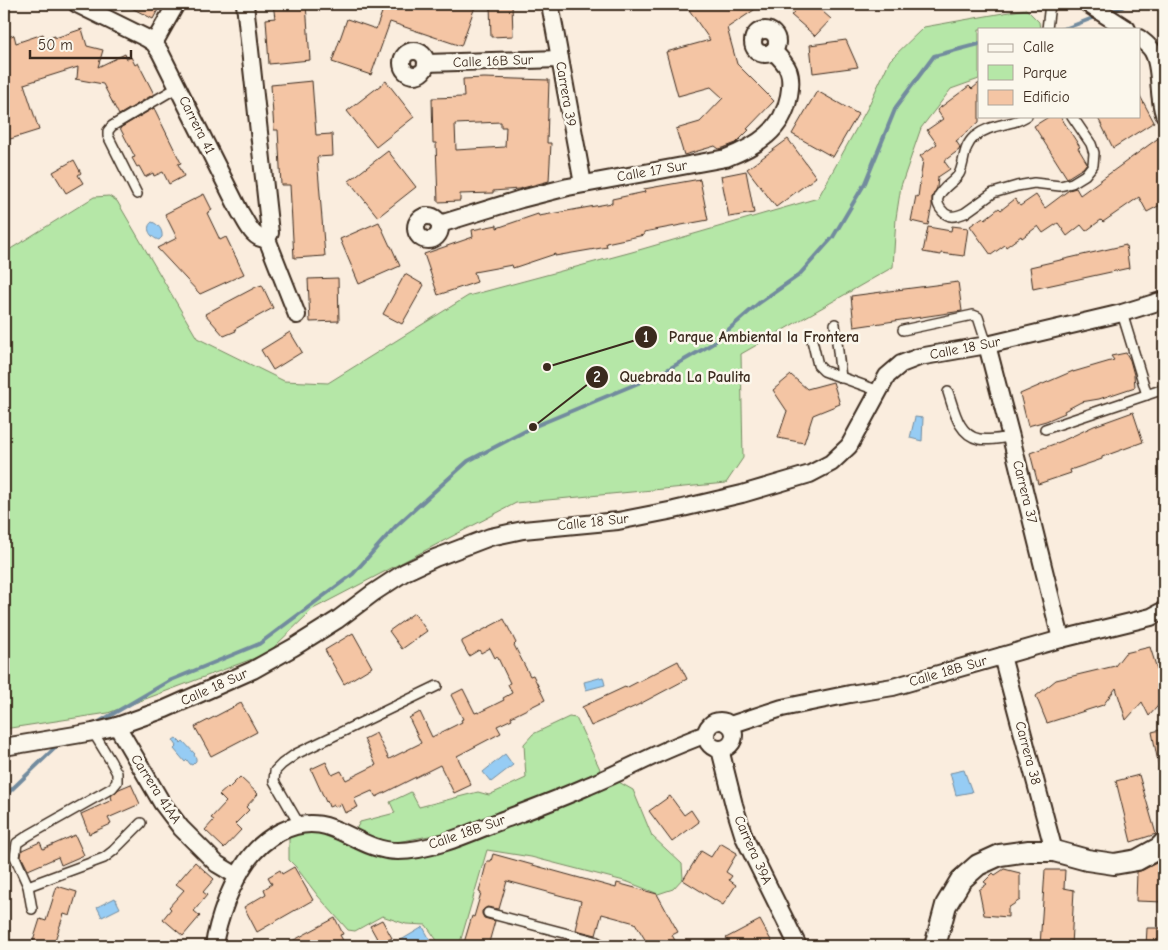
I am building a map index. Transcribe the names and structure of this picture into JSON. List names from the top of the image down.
{
  "streets": {
    "street": [
      "Calle 16B Sur",
      "Carrera 39",
      "Carrera 41",
      "Calle 17 Sur",
      "Calle 18 Sur",
      "Carrera 37",
      "Calle 18B Sur",
      "Carrera 38",
      "Carrera 41AA",
      "Carrera 39A"
    ]
  },
  "crossings": [
    ["Calle 16B Sur", "Carrera 39"],
    ["Carrera 39", "Calle 17 Sur"],
    ["Calle 18 Sur", "Carrera 37"],
    ["Calle 18 Sur", "Carrera 41AA"],
    ["Carrera 37", "Calle 18B Sur"],
    ["Calle 18B Sur", "Carrera 38"],
    ["Calle 18B Sur", "Carrera 41AA"],
    ["Calle 18B Sur", "Carrera 39A"]
  ],
  "places": ["Parque Ambiental la Frontera", "Quebrada La Paulita"],
  "legend": ["Calle", "Parque", "Edificio"],
  "scale_bar": "50 m"
}
